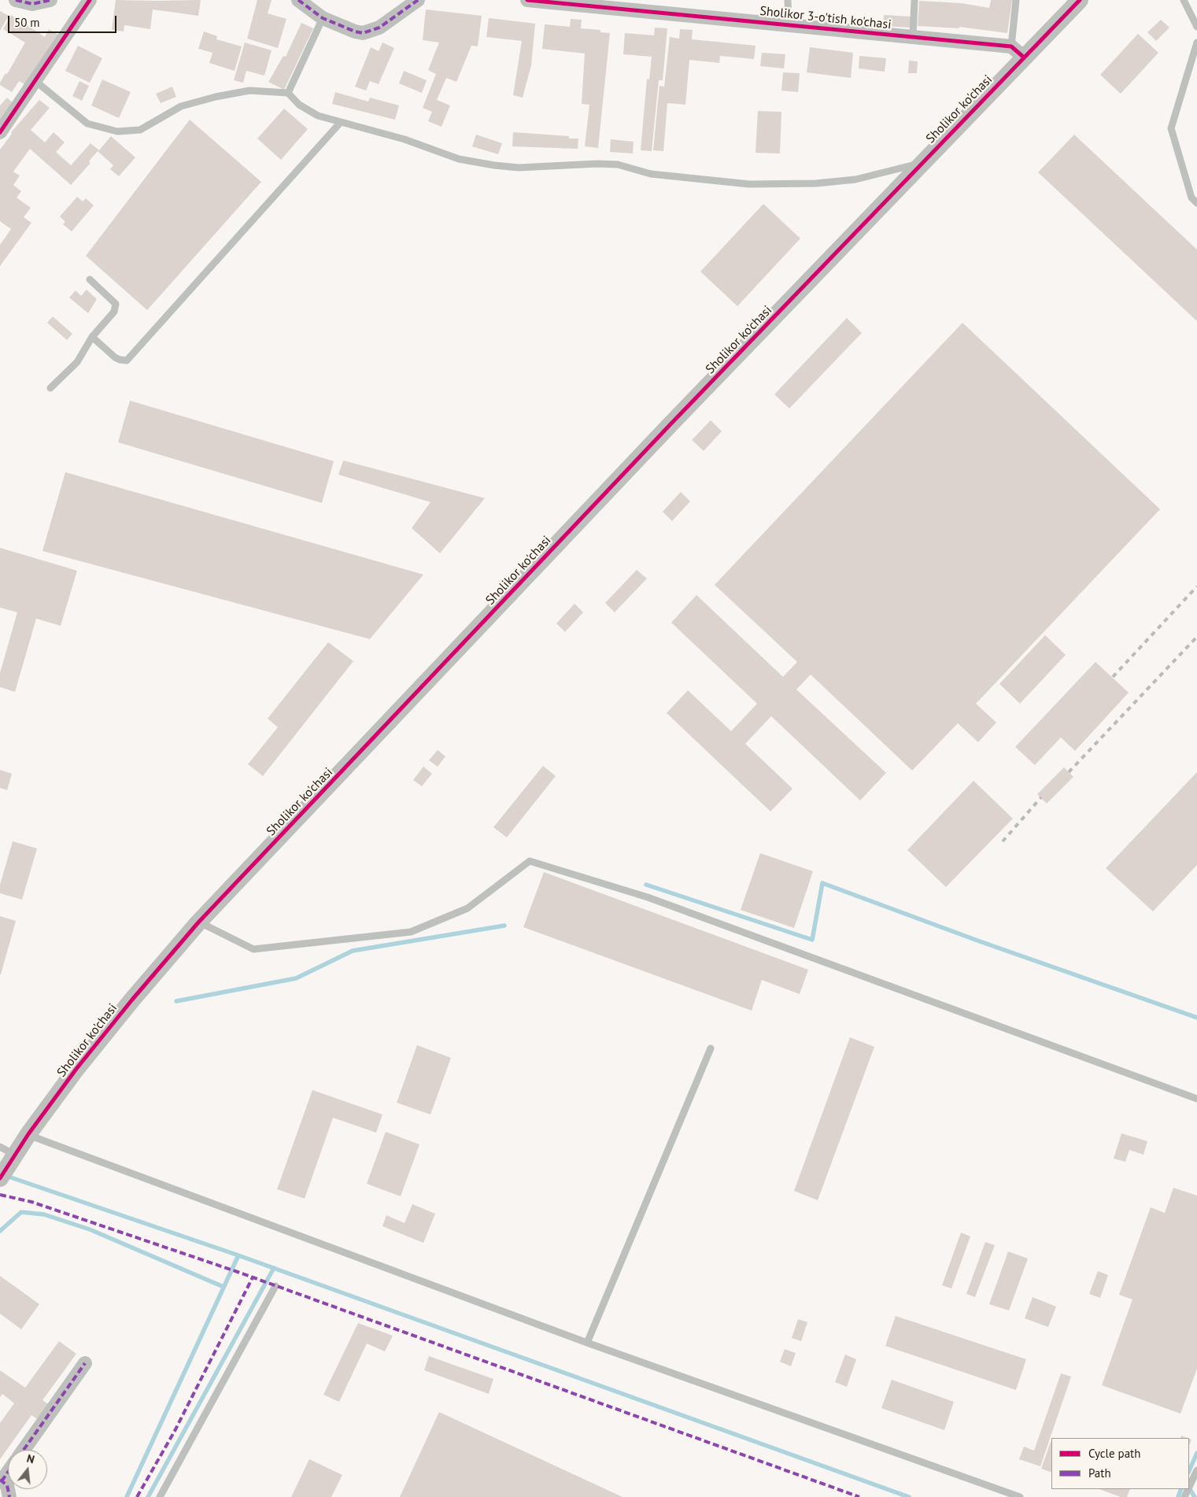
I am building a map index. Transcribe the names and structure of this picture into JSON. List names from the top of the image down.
{
  "streets": {
    "street": ["Sholikor 3-o'tish ko'chasi", "Sholikor ko'chasi"]
  },
  "crossings": [
    ["Sholikor 3-o'tish ko'chasi", "Sholikor ko'chasi"]
  ],
  "legend": ["Cycle path", "Path"],
  "scale_bar": "50 m",
  "north": "top"
}
